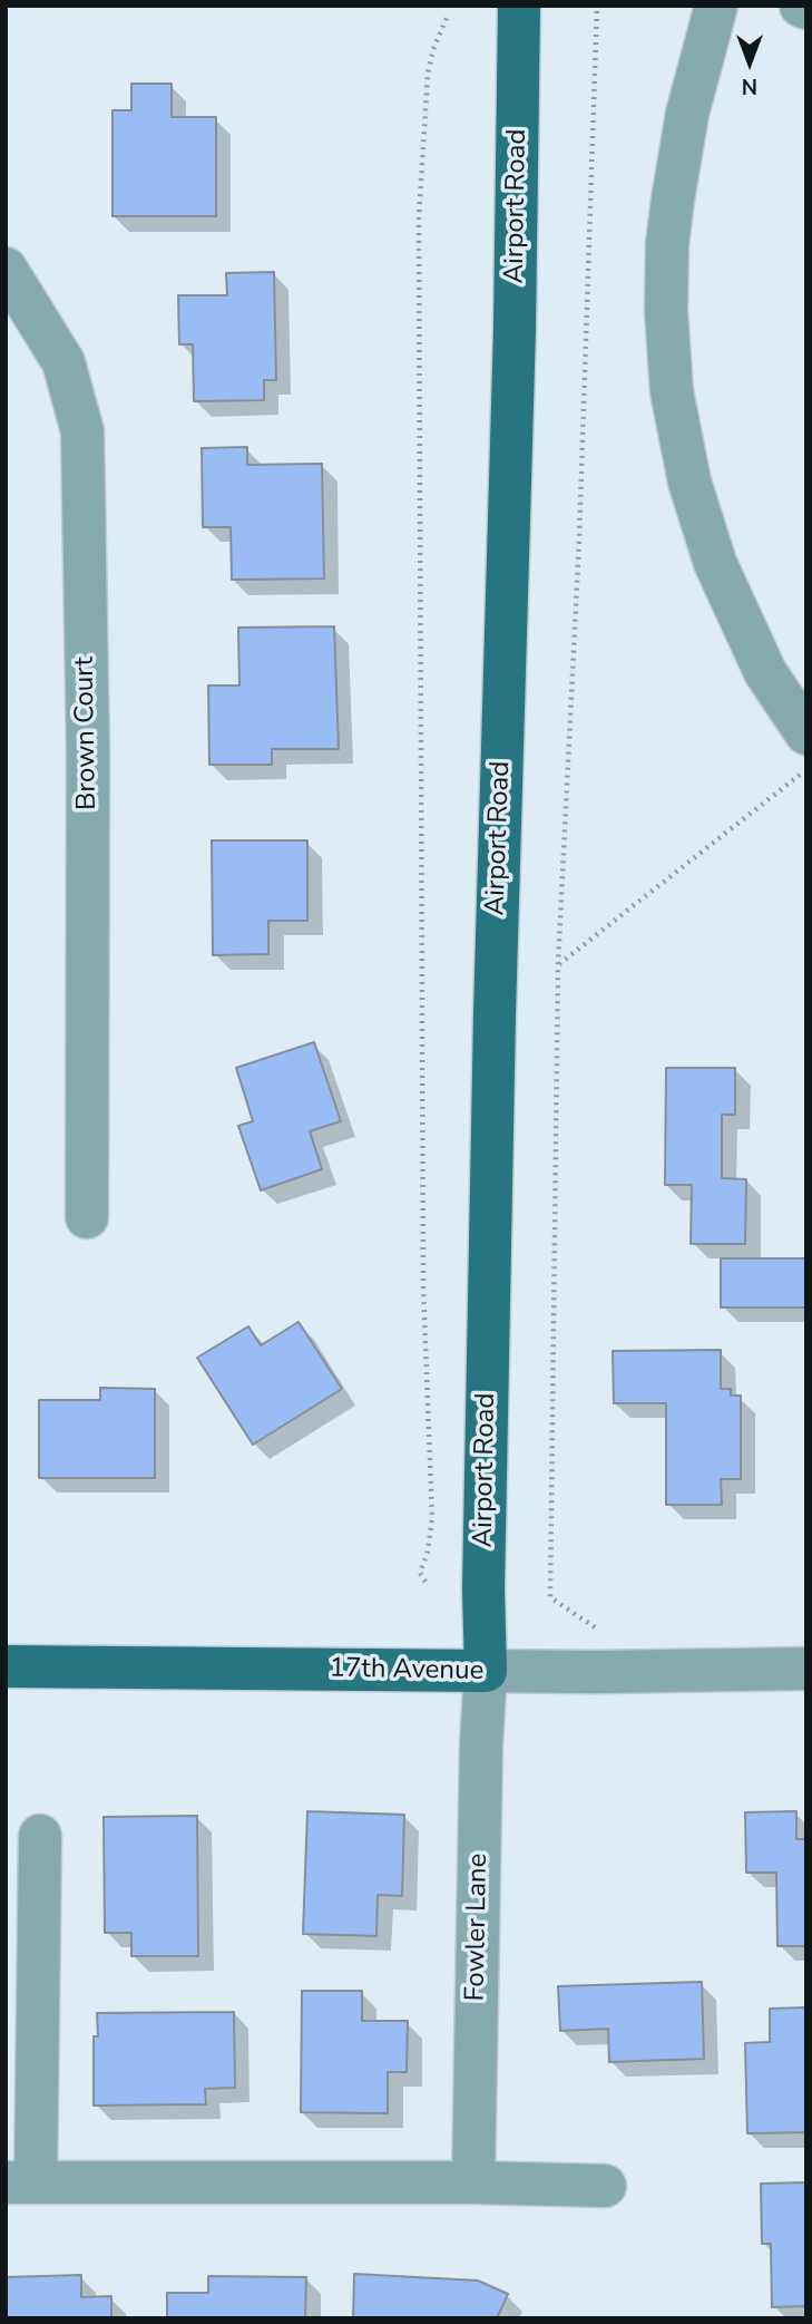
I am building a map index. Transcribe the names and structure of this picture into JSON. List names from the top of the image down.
{
  "streets": {
    "main road": ["Airport Road", "17th Avenue"],
    "street": ["Brown Court", "Fowler Lane"]
  },
  "crossings": [
    ["Airport Road", "17th Avenue"],
    ["Airport Road", "Fowler Lane"],
    ["17th Avenue", "Fowler Lane"]
  ],
  "north": "bottom"
}
